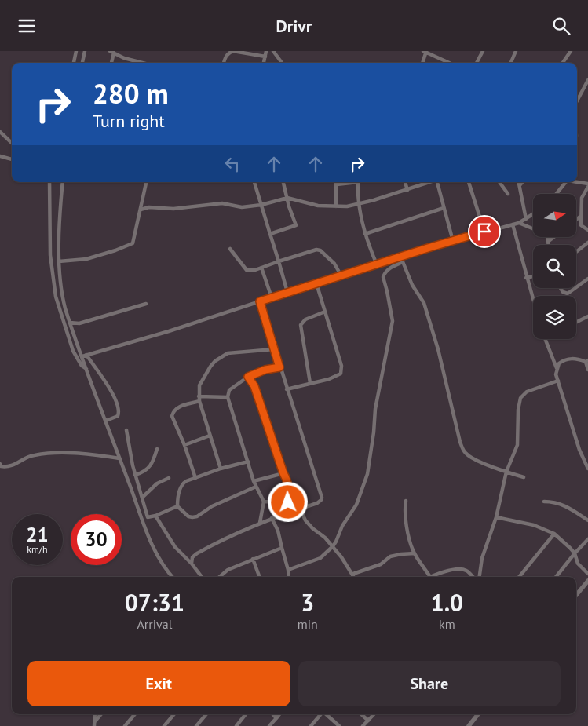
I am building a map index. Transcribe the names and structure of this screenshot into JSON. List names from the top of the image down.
{
  "north": "right",
  "page": {
    "header": "Drivr",
    "turn": ["280 m", "Turn right"],
    "speed": "21 km/h",
    "limit": "30",
    "eta": [
      "07:31",
      "Arrival",
      "3",
      "min",
      "1.0",
      "km"
    ],
    "buttons": ["Exit", "Share"]
  }
}
